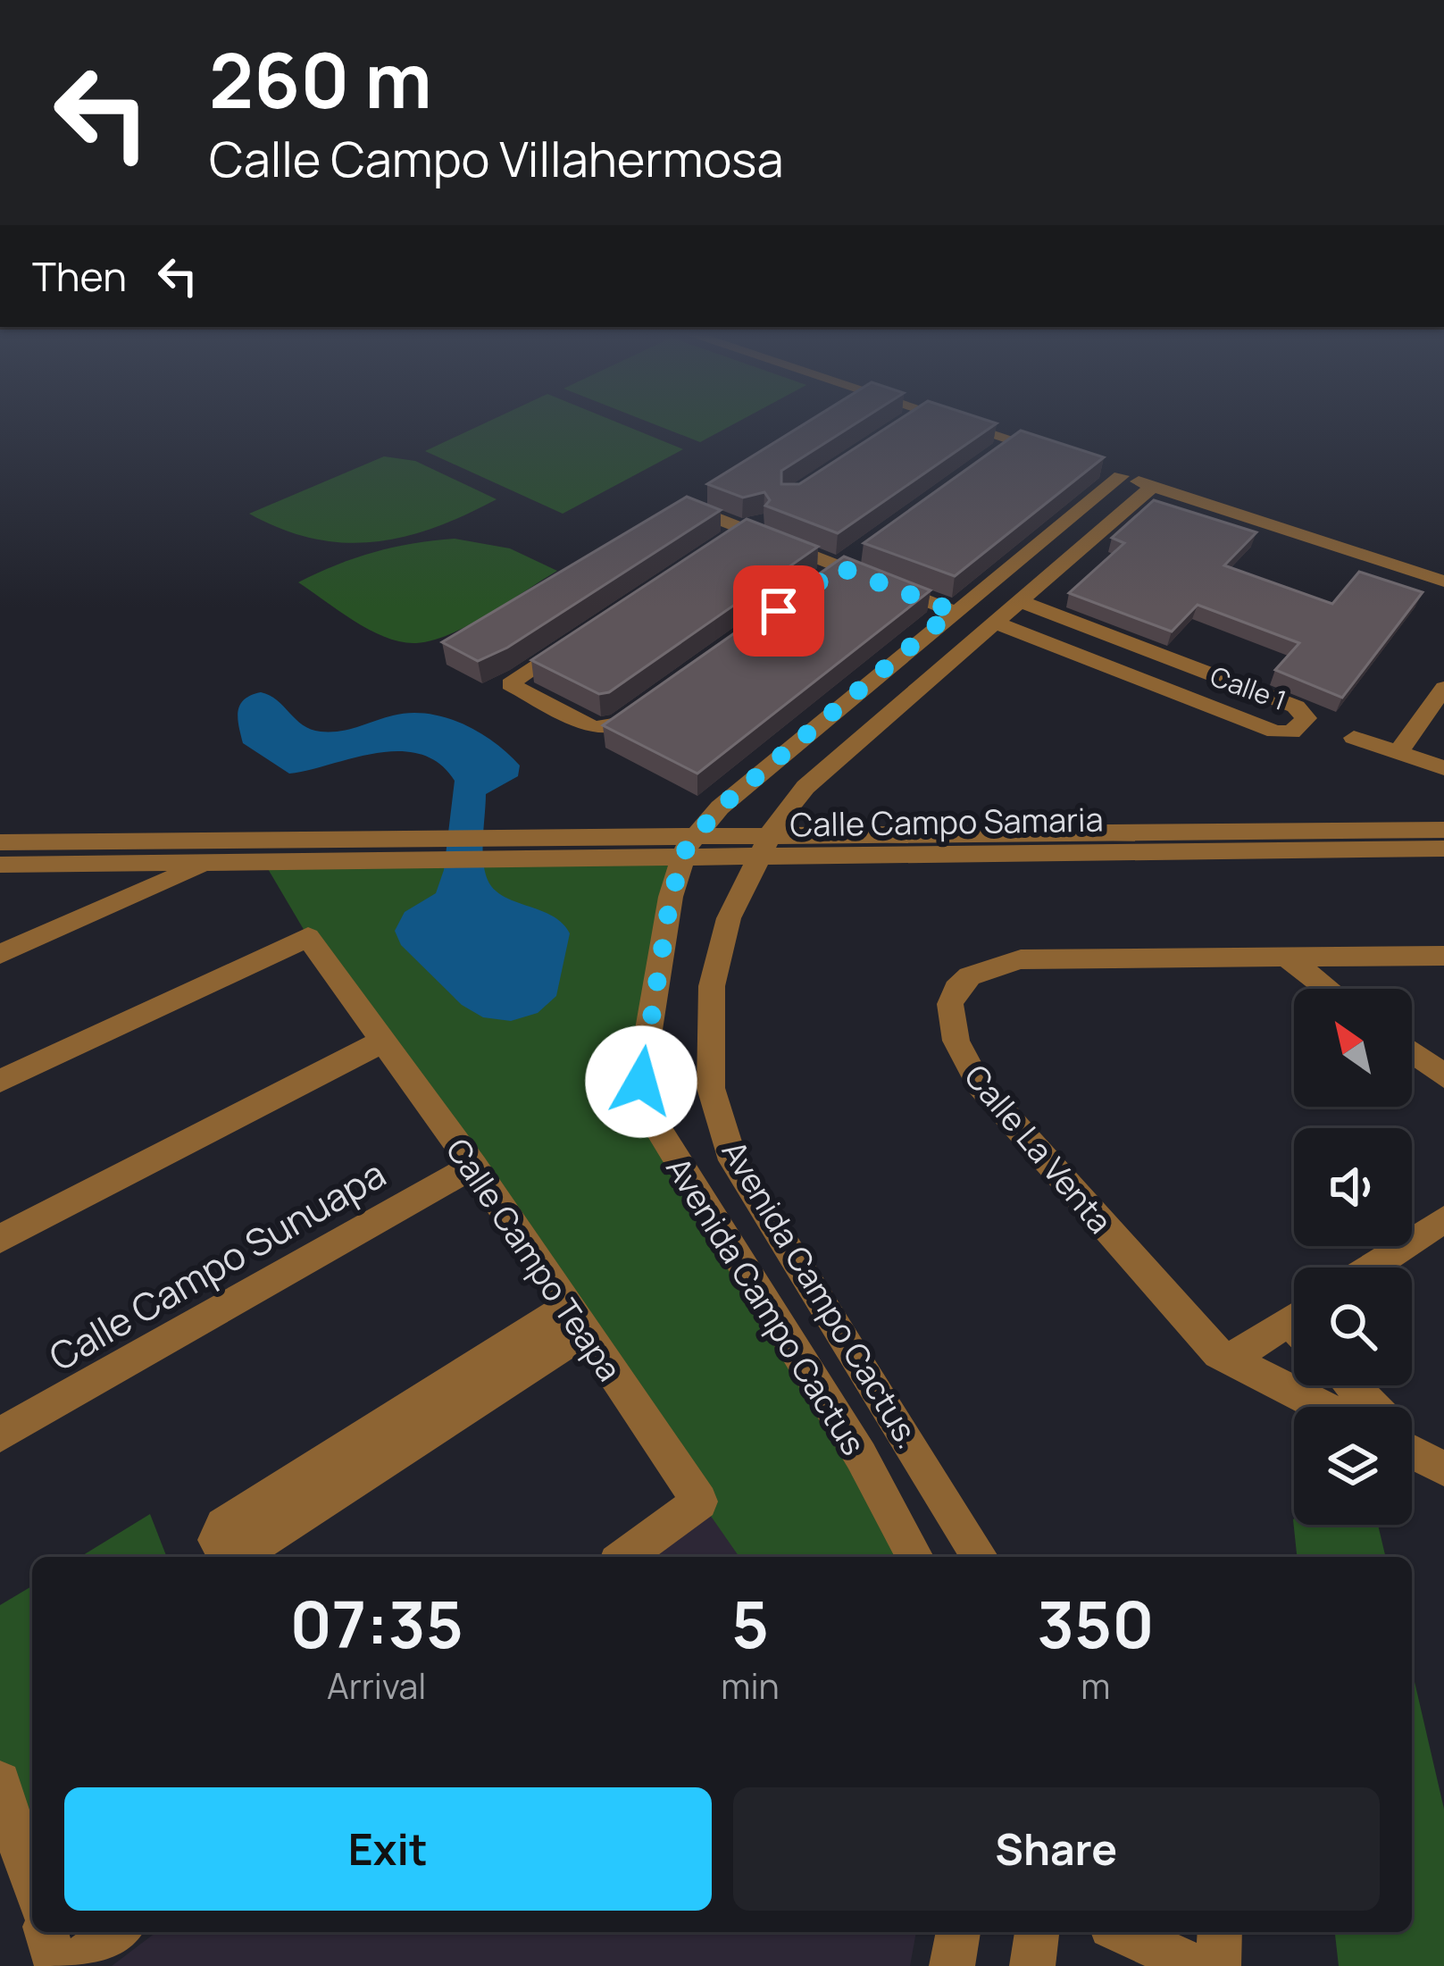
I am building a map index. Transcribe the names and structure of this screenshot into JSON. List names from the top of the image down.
{
  "streets": {
    "street": [
      "Calle 1",
      "Calle Campo Samaria",
      "Calle La Venta",
      "Calle Campo Teapa",
      "Calle Campo Sunuapa",
      "Avenida Campo Cactus.",
      "Avenida Campo Cactus"
    ]
  },
  "crossings": [
    ["Calle 1", "Avenida Campo Cactus."],
    ["Calle Campo Samaria", "Avenida Campo Cactus."],
    ["Calle Campo Samaria", "Avenida Campo Cactus"],
    ["Calle Campo Teapa", "Calle Campo Sunuapa"]
  ],
  "north": "top left",
  "page": {
    "turn": ["260 m", "Calle Campo Villahermosa"],
    "then": "Then",
    "eta": [
      "07:35",
      "Arrival",
      "5",
      "min",
      "350",
      "m"
    ],
    "buttons": ["Exit", "Share"]
  }
}
